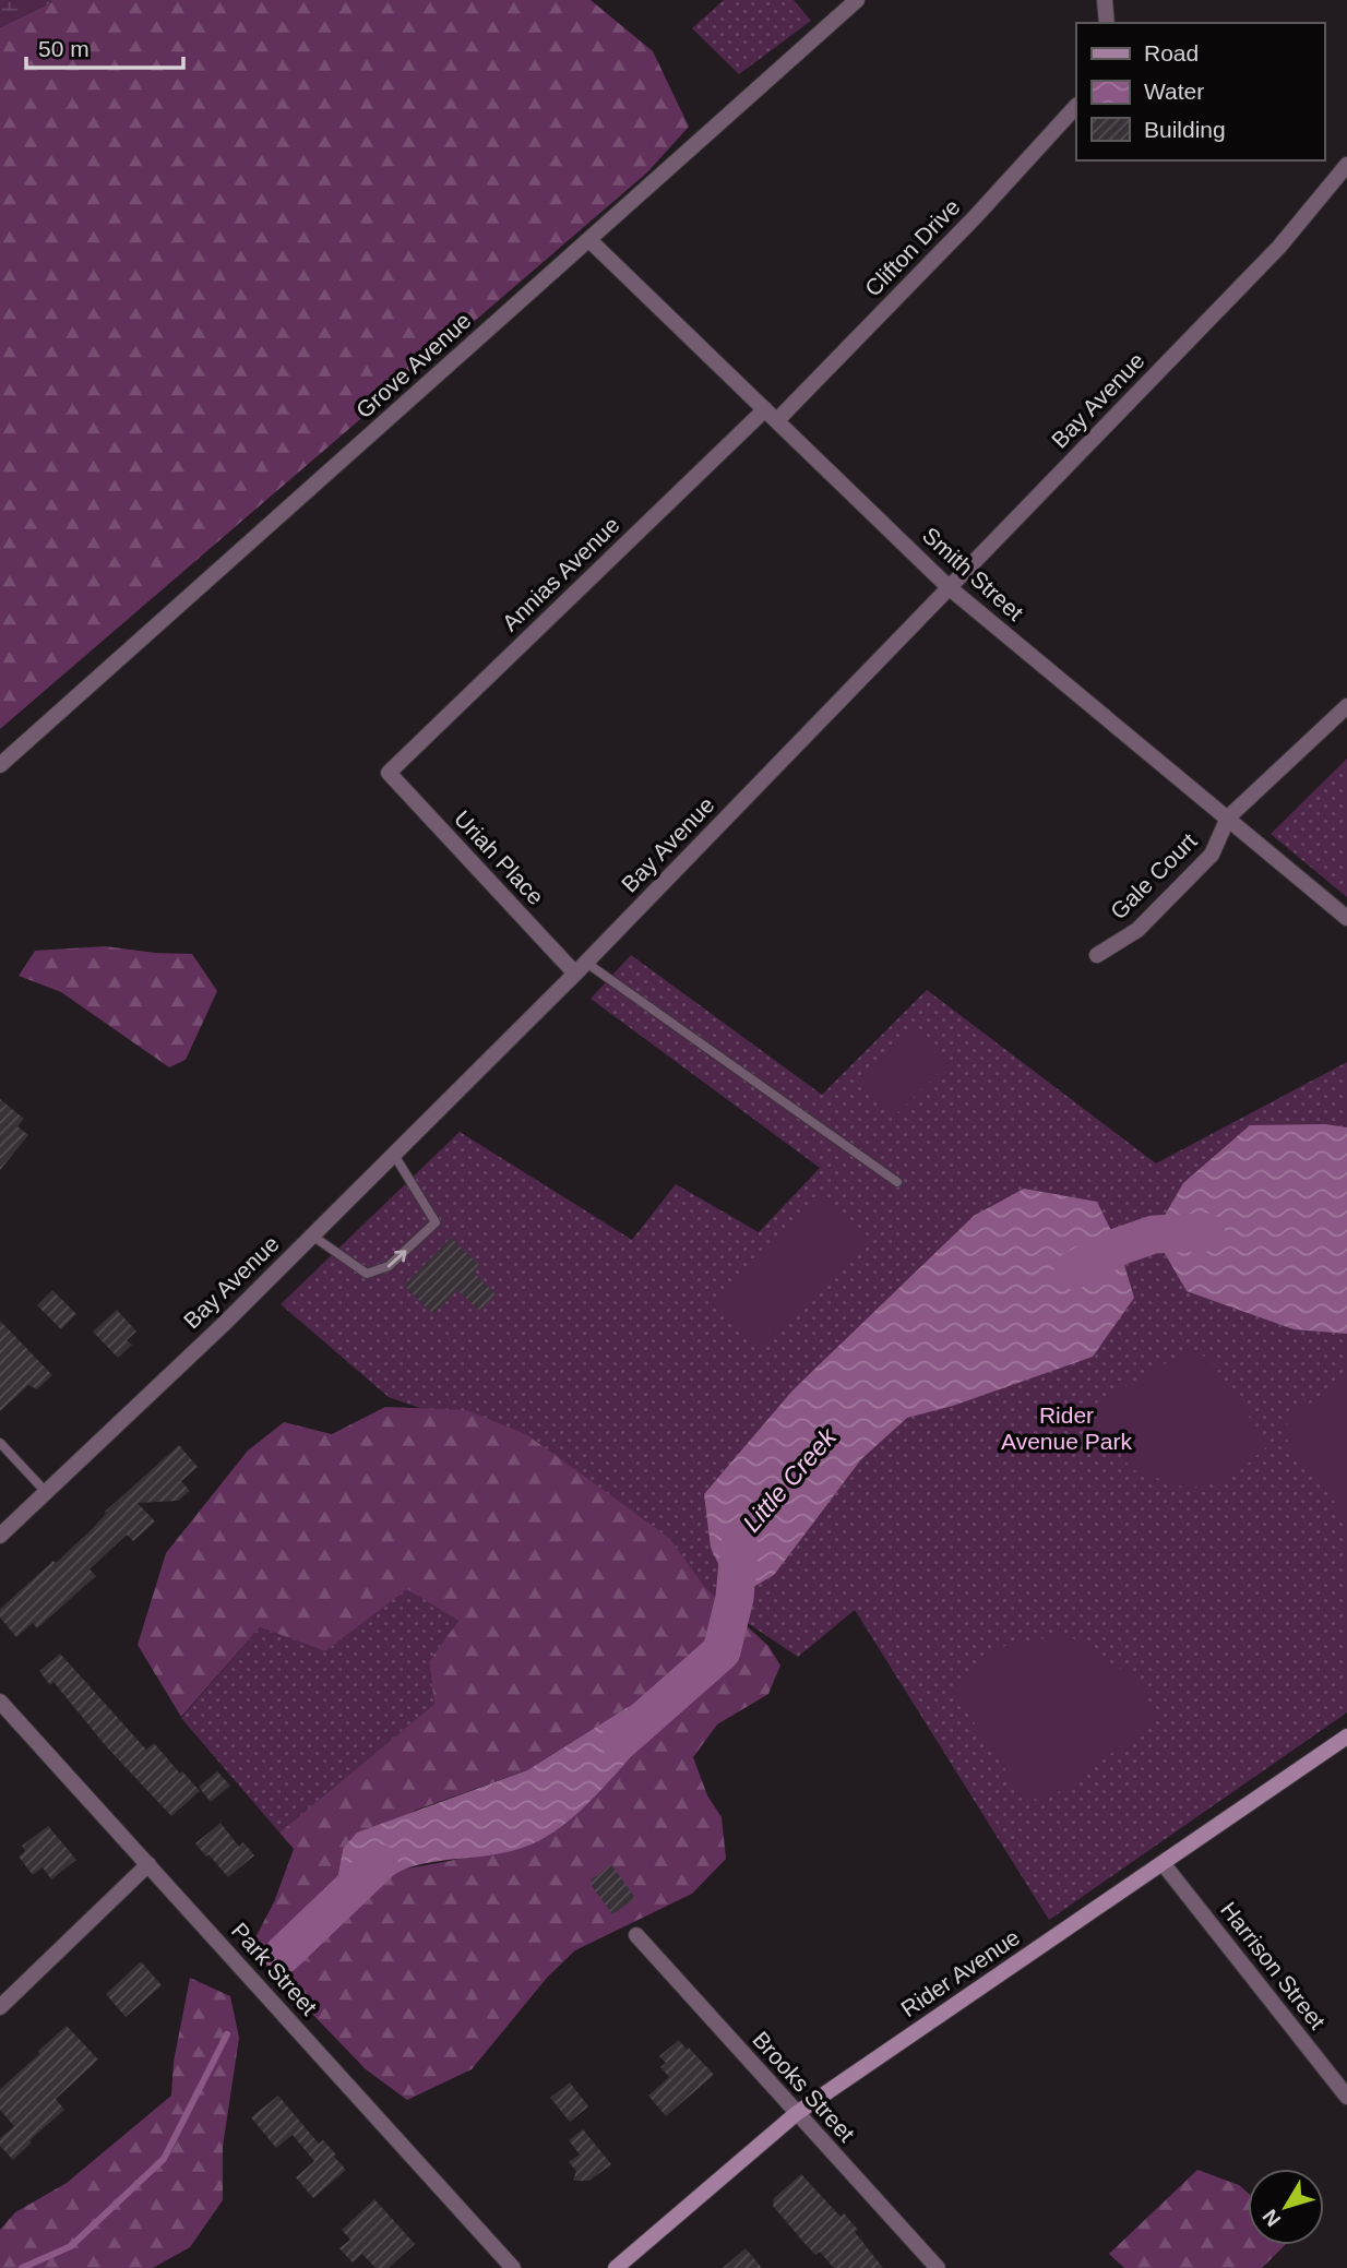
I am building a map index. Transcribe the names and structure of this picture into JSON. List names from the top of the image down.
{
  "streets": {
    "street": [
      "Clifton Drive",
      "Grove Avenue",
      "Bay Avenue",
      "Annias Avenue",
      "Smith Street",
      "Uriah Place",
      "Gale Court",
      "Harrison Street",
      "Park Street",
      "Rider Avenue",
      "Brooks Street"
    ]
  },
  "crossings": [
    ["Clifton Drive", "Annias Avenue"],
    ["Clifton Drive", "Smith Street"],
    ["Grove Avenue", "Smith Street"],
    ["Bay Avenue", "Smith Street"],
    ["Bay Avenue", "Uriah Place"],
    ["Annias Avenue", "Smith Street"],
    ["Annias Avenue", "Uriah Place"],
    ["Smith Street", "Gale Court"],
    ["Harrison Street", "Rider Avenue"],
    ["Rider Avenue", "Brooks Street"]
  ],
  "water": ["Little Creek"],
  "parks": ["Rider Avenue Park"],
  "legend": ["Road", "Water", "Building"],
  "scale_bar": "50 m",
  "north": "bottom left"
}
